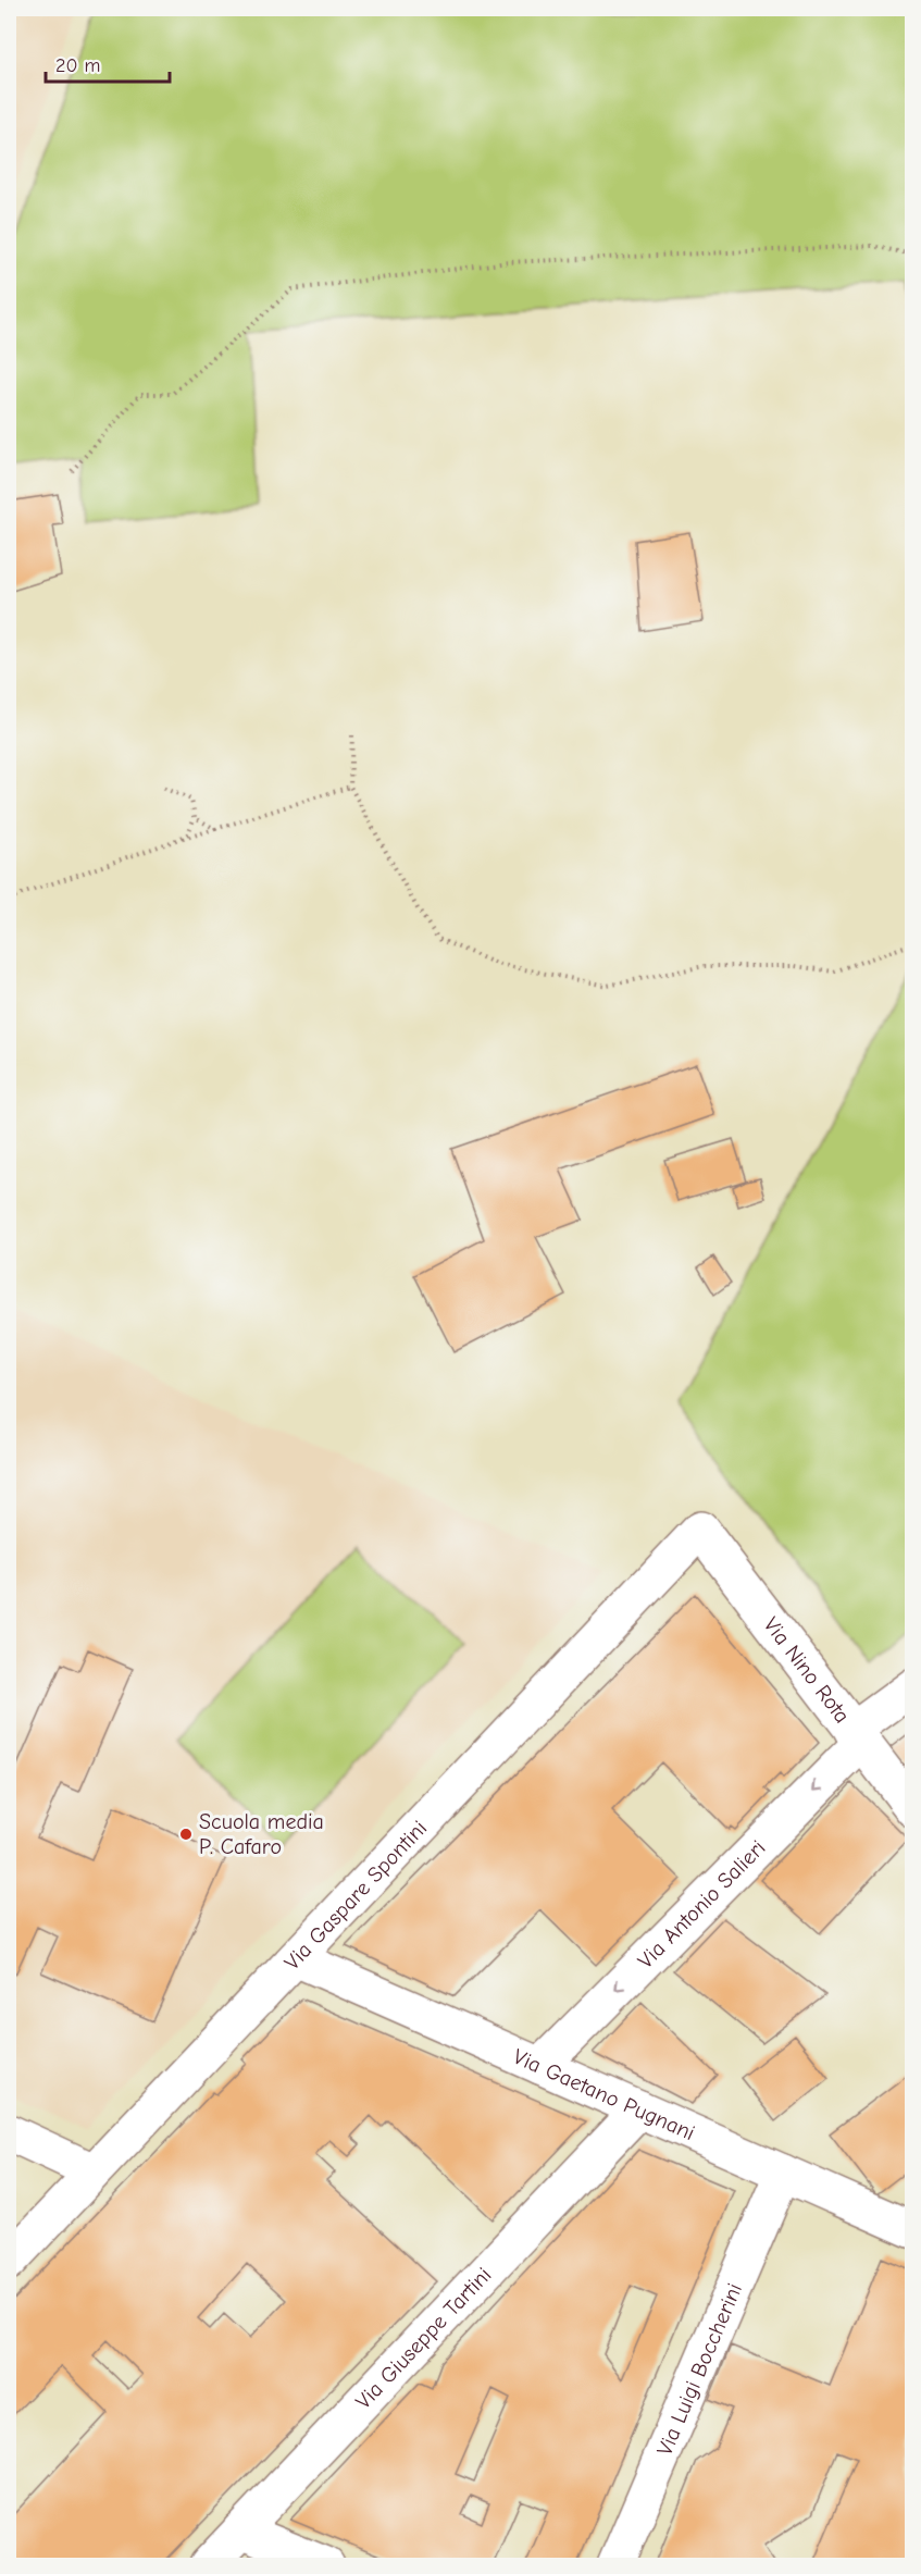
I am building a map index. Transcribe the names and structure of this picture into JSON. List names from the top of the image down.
{
  "streets": {
    "street": [
      "Via Nino Rota",
      "Via Gaspare Spontini",
      "Via Antonio Salieri",
      "Via Gaetano Pugnani",
      "Via Giuseppe Tartini",
      "Via Luigi Boccherini"
    ]
  },
  "crossings": [
    ["Via Nino Rota", "Via Gaspare Spontini"],
    ["Via Nino Rota", "Via Antonio Salieri"],
    ["Via Gaspare Spontini", "Via Gaetano Pugnani"],
    ["Via Antonio Salieri", "Via Gaetano Pugnani"],
    ["Via Gaetano Pugnani", "Via Giuseppe Tartini"],
    ["Via Gaetano Pugnani", "Via Luigi Boccherini"]
  ],
  "one_way": ["Via Antonio Salieri"],
  "places": ["Scuola media P. Cafaro"],
  "scale_bar": "20 m"
}
